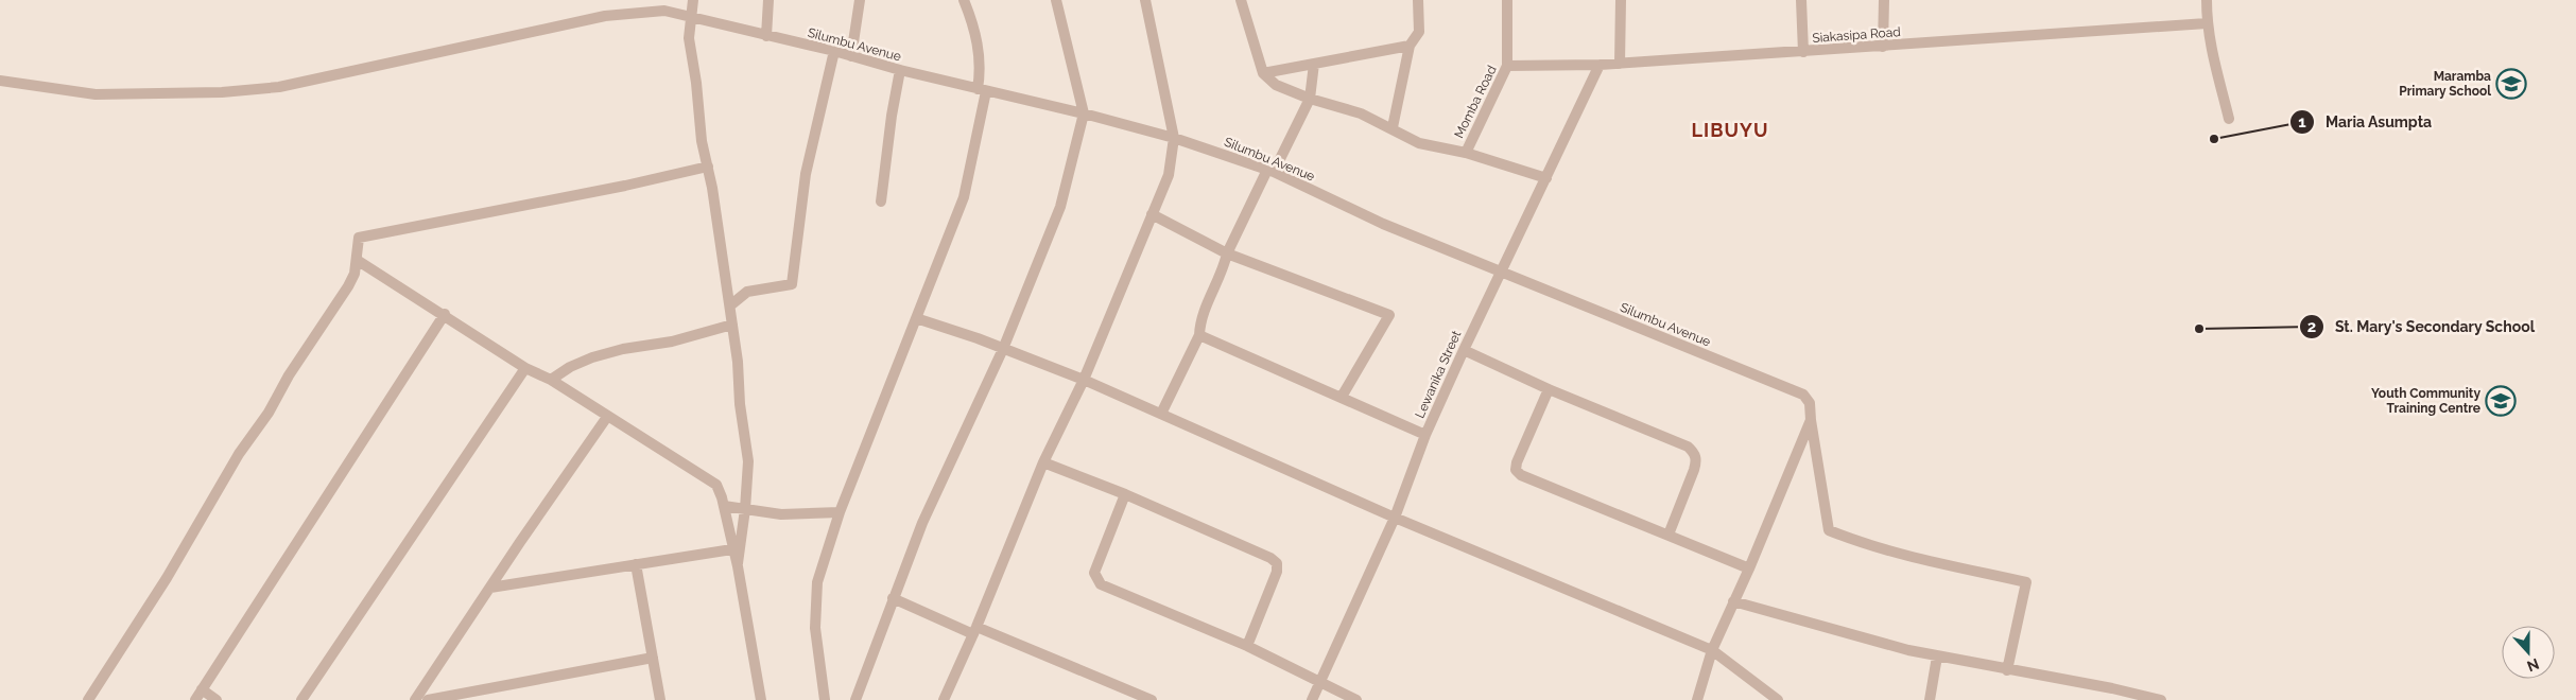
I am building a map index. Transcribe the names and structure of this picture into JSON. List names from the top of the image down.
{
  "streets": {
    "street": [
      "Siakasipa Road",
      "Silumbu Avenue",
      "Momba Road",
      "Lewanika Street"
    ]
  },
  "crossings": [
    ["Siakasipa Road", "Momba Road"],
    ["Siakasipa Road", "Lewanika Street"],
    ["Silumbu Avenue", "Lewanika Street"]
  ],
  "districts": ["LIBUYU"],
  "places": {
    "school or university": ["Maramba Primary School", "Youth Community Training Centre"],
    "other": ["Maria Asumpta", "St. Mary's Secondary School"]
  },
  "north": "bottom"
}
